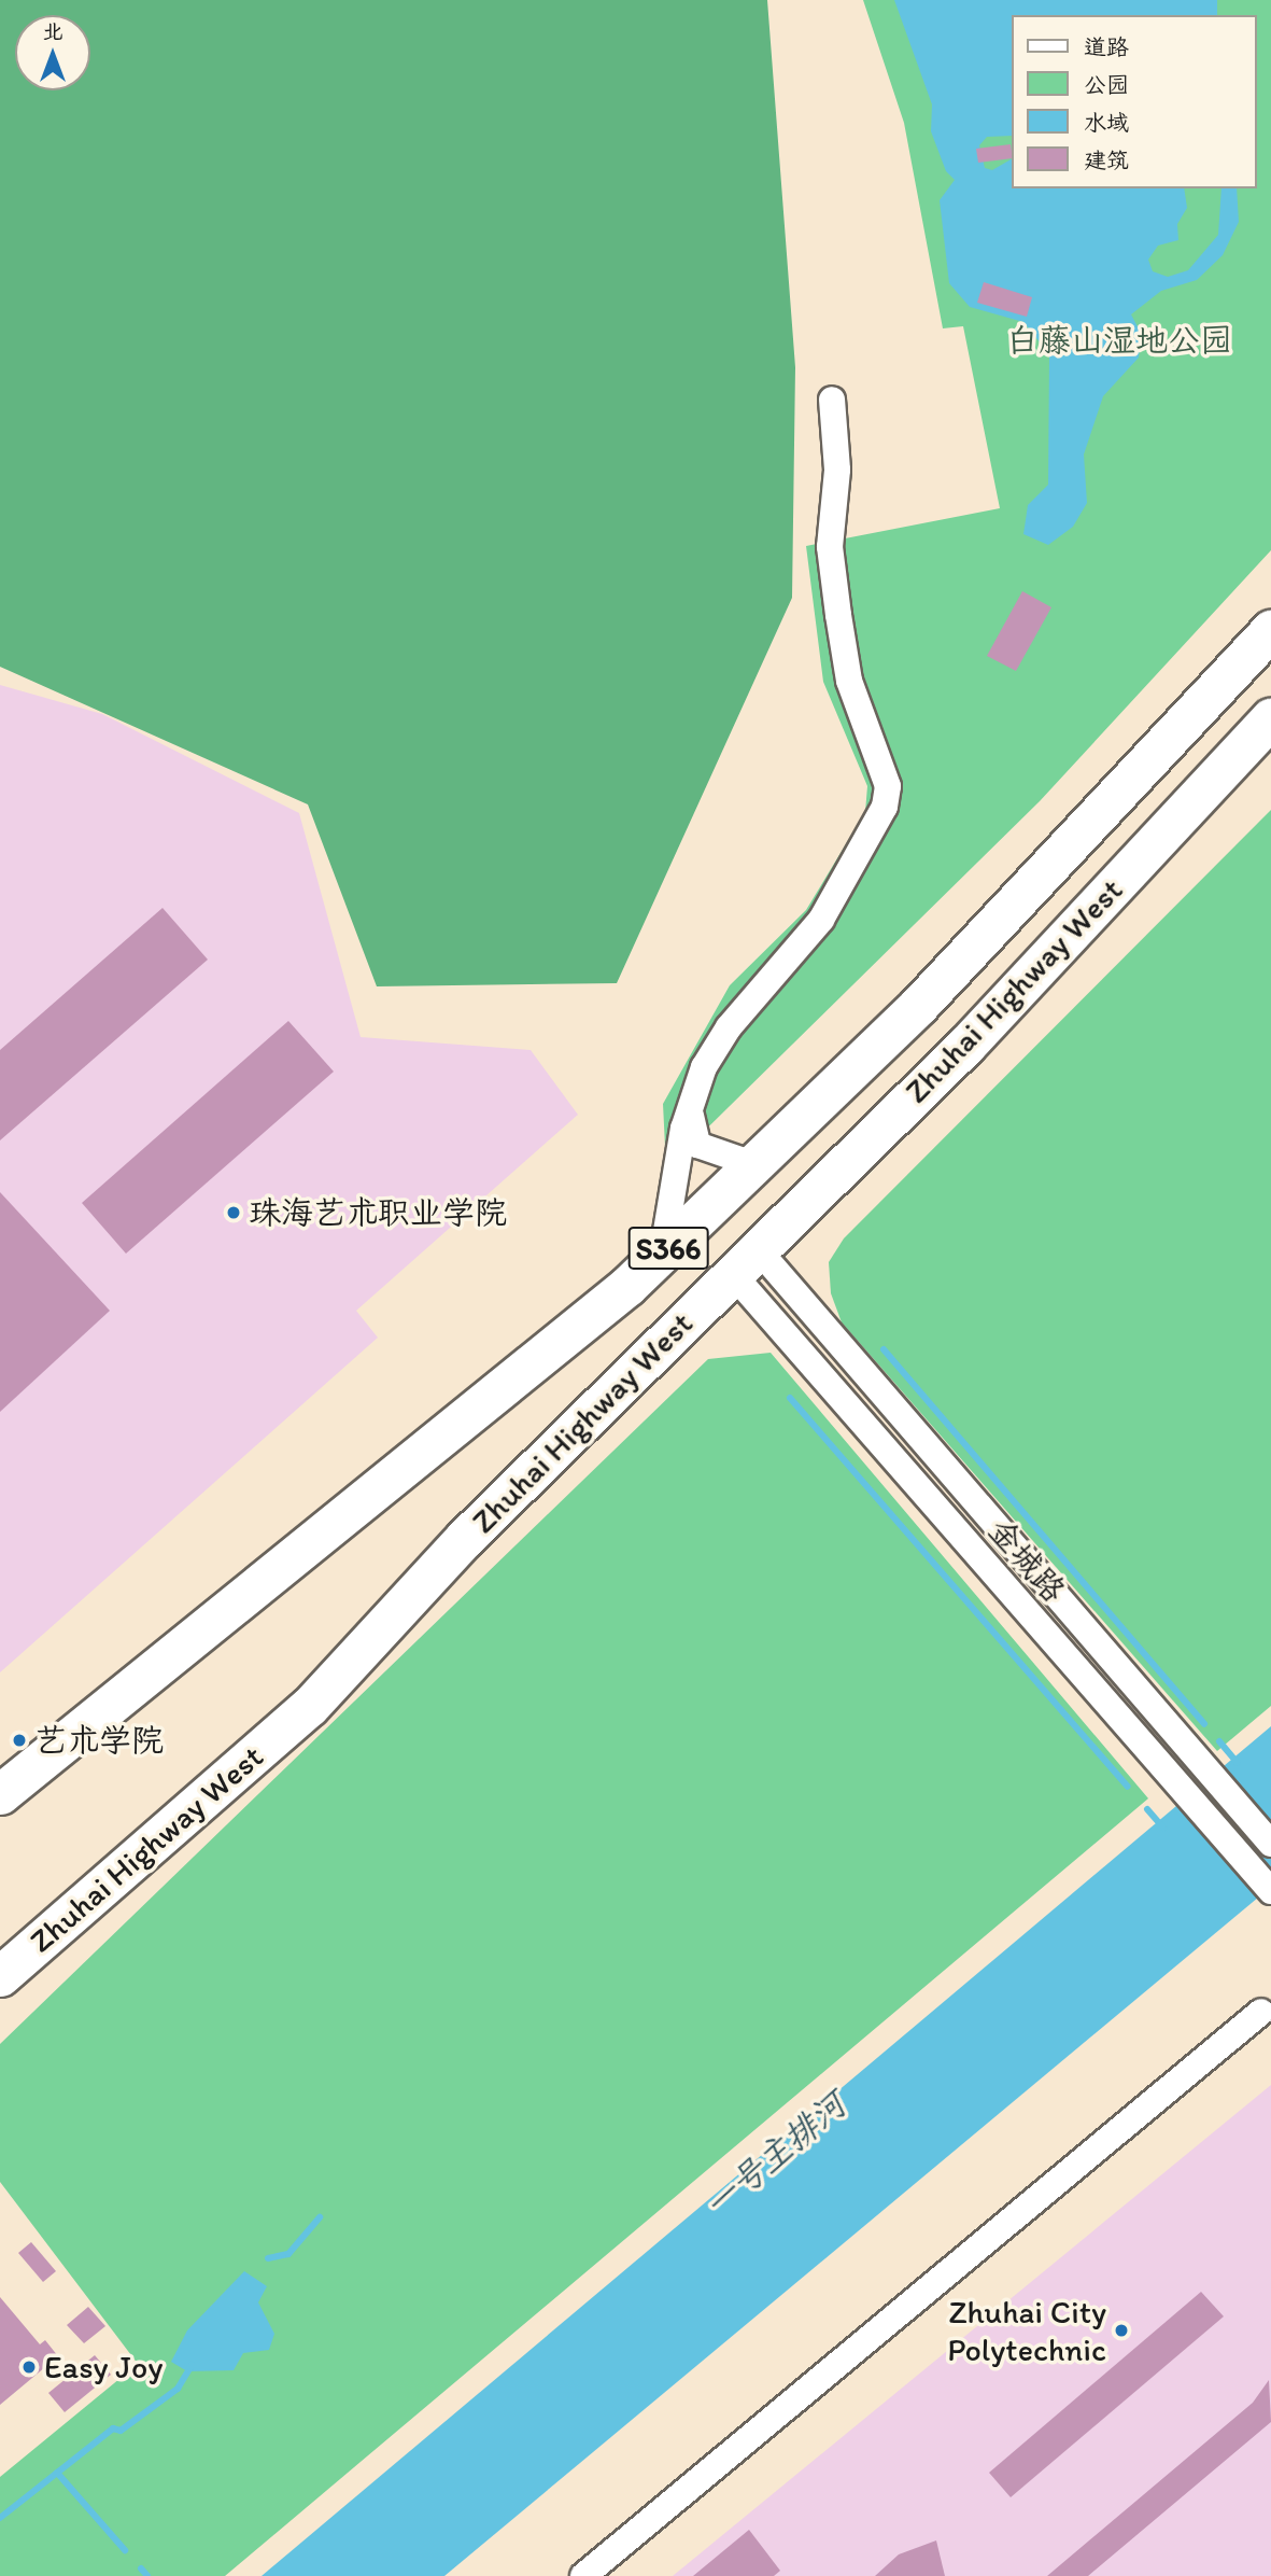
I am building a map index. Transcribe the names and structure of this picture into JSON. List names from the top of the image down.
{
  "streets": {
    "highway": ["Zhuhai Highway West", "S366"],
    "street": ["金城路"]
  },
  "crossings": [
    ["Zhuhai Highway West", "金城路"]
  ],
  "water": ["一号主排河"],
  "parks": ["白藤山湿地公园"],
  "places": [
    "珠海艺术职业学院",
    "艺术学院",
    "Zhuhai City Polytechnic",
    "Easy Joy"
  ],
  "legend": [
    "道路",
    "公园",
    "水域",
    "建筑"
  ],
  "north": "top"
}
